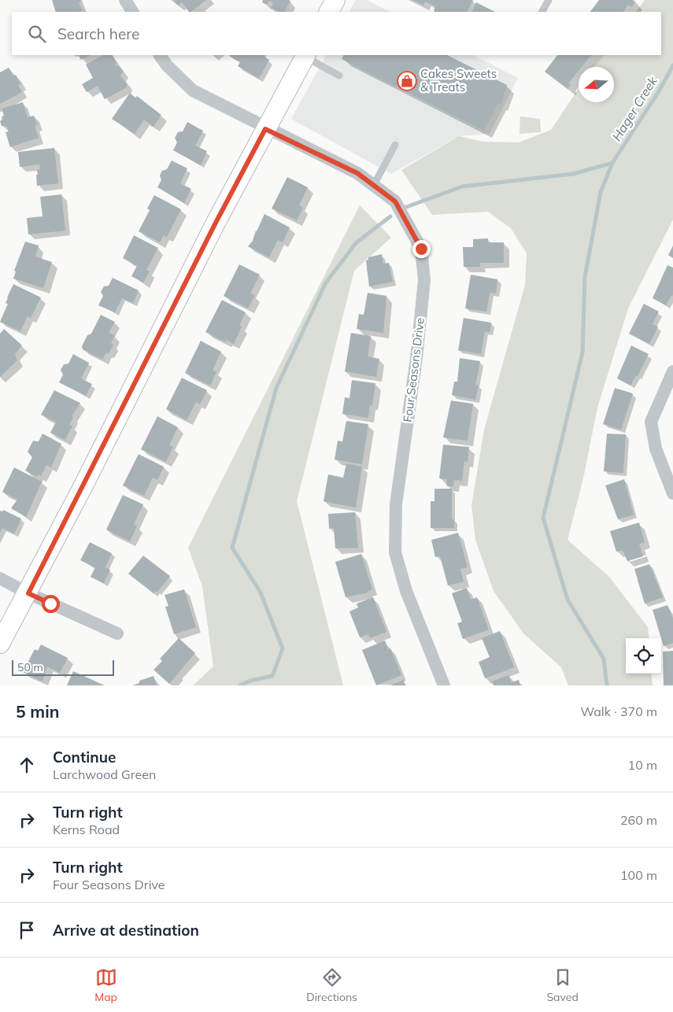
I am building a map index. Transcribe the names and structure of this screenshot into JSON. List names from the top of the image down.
{
  "streets": {
    "street": ["Four Seasons Drive"]
  },
  "water": ["Hager Creek"],
  "places": {
    "shop": ["Cakes Sweets & Treats"]
  },
  "scale_bar": "50 m",
  "north": "left",
  "page": {
    "search": "Search here",
    "scale": "50 m",
    "heading": ["5 min", "Walk · 370 m"],
    "list": [
      ["Continue", "Larchwood Green", "10 m"],
      ["Turn right", "Kerns Road", "260 m"],
      ["Turn right", "Four Seasons Drive", "100 m"],
      "Arrive at destination"
    ],
    "nav": ["Map", "Directions", "Saved"]
  }
}
